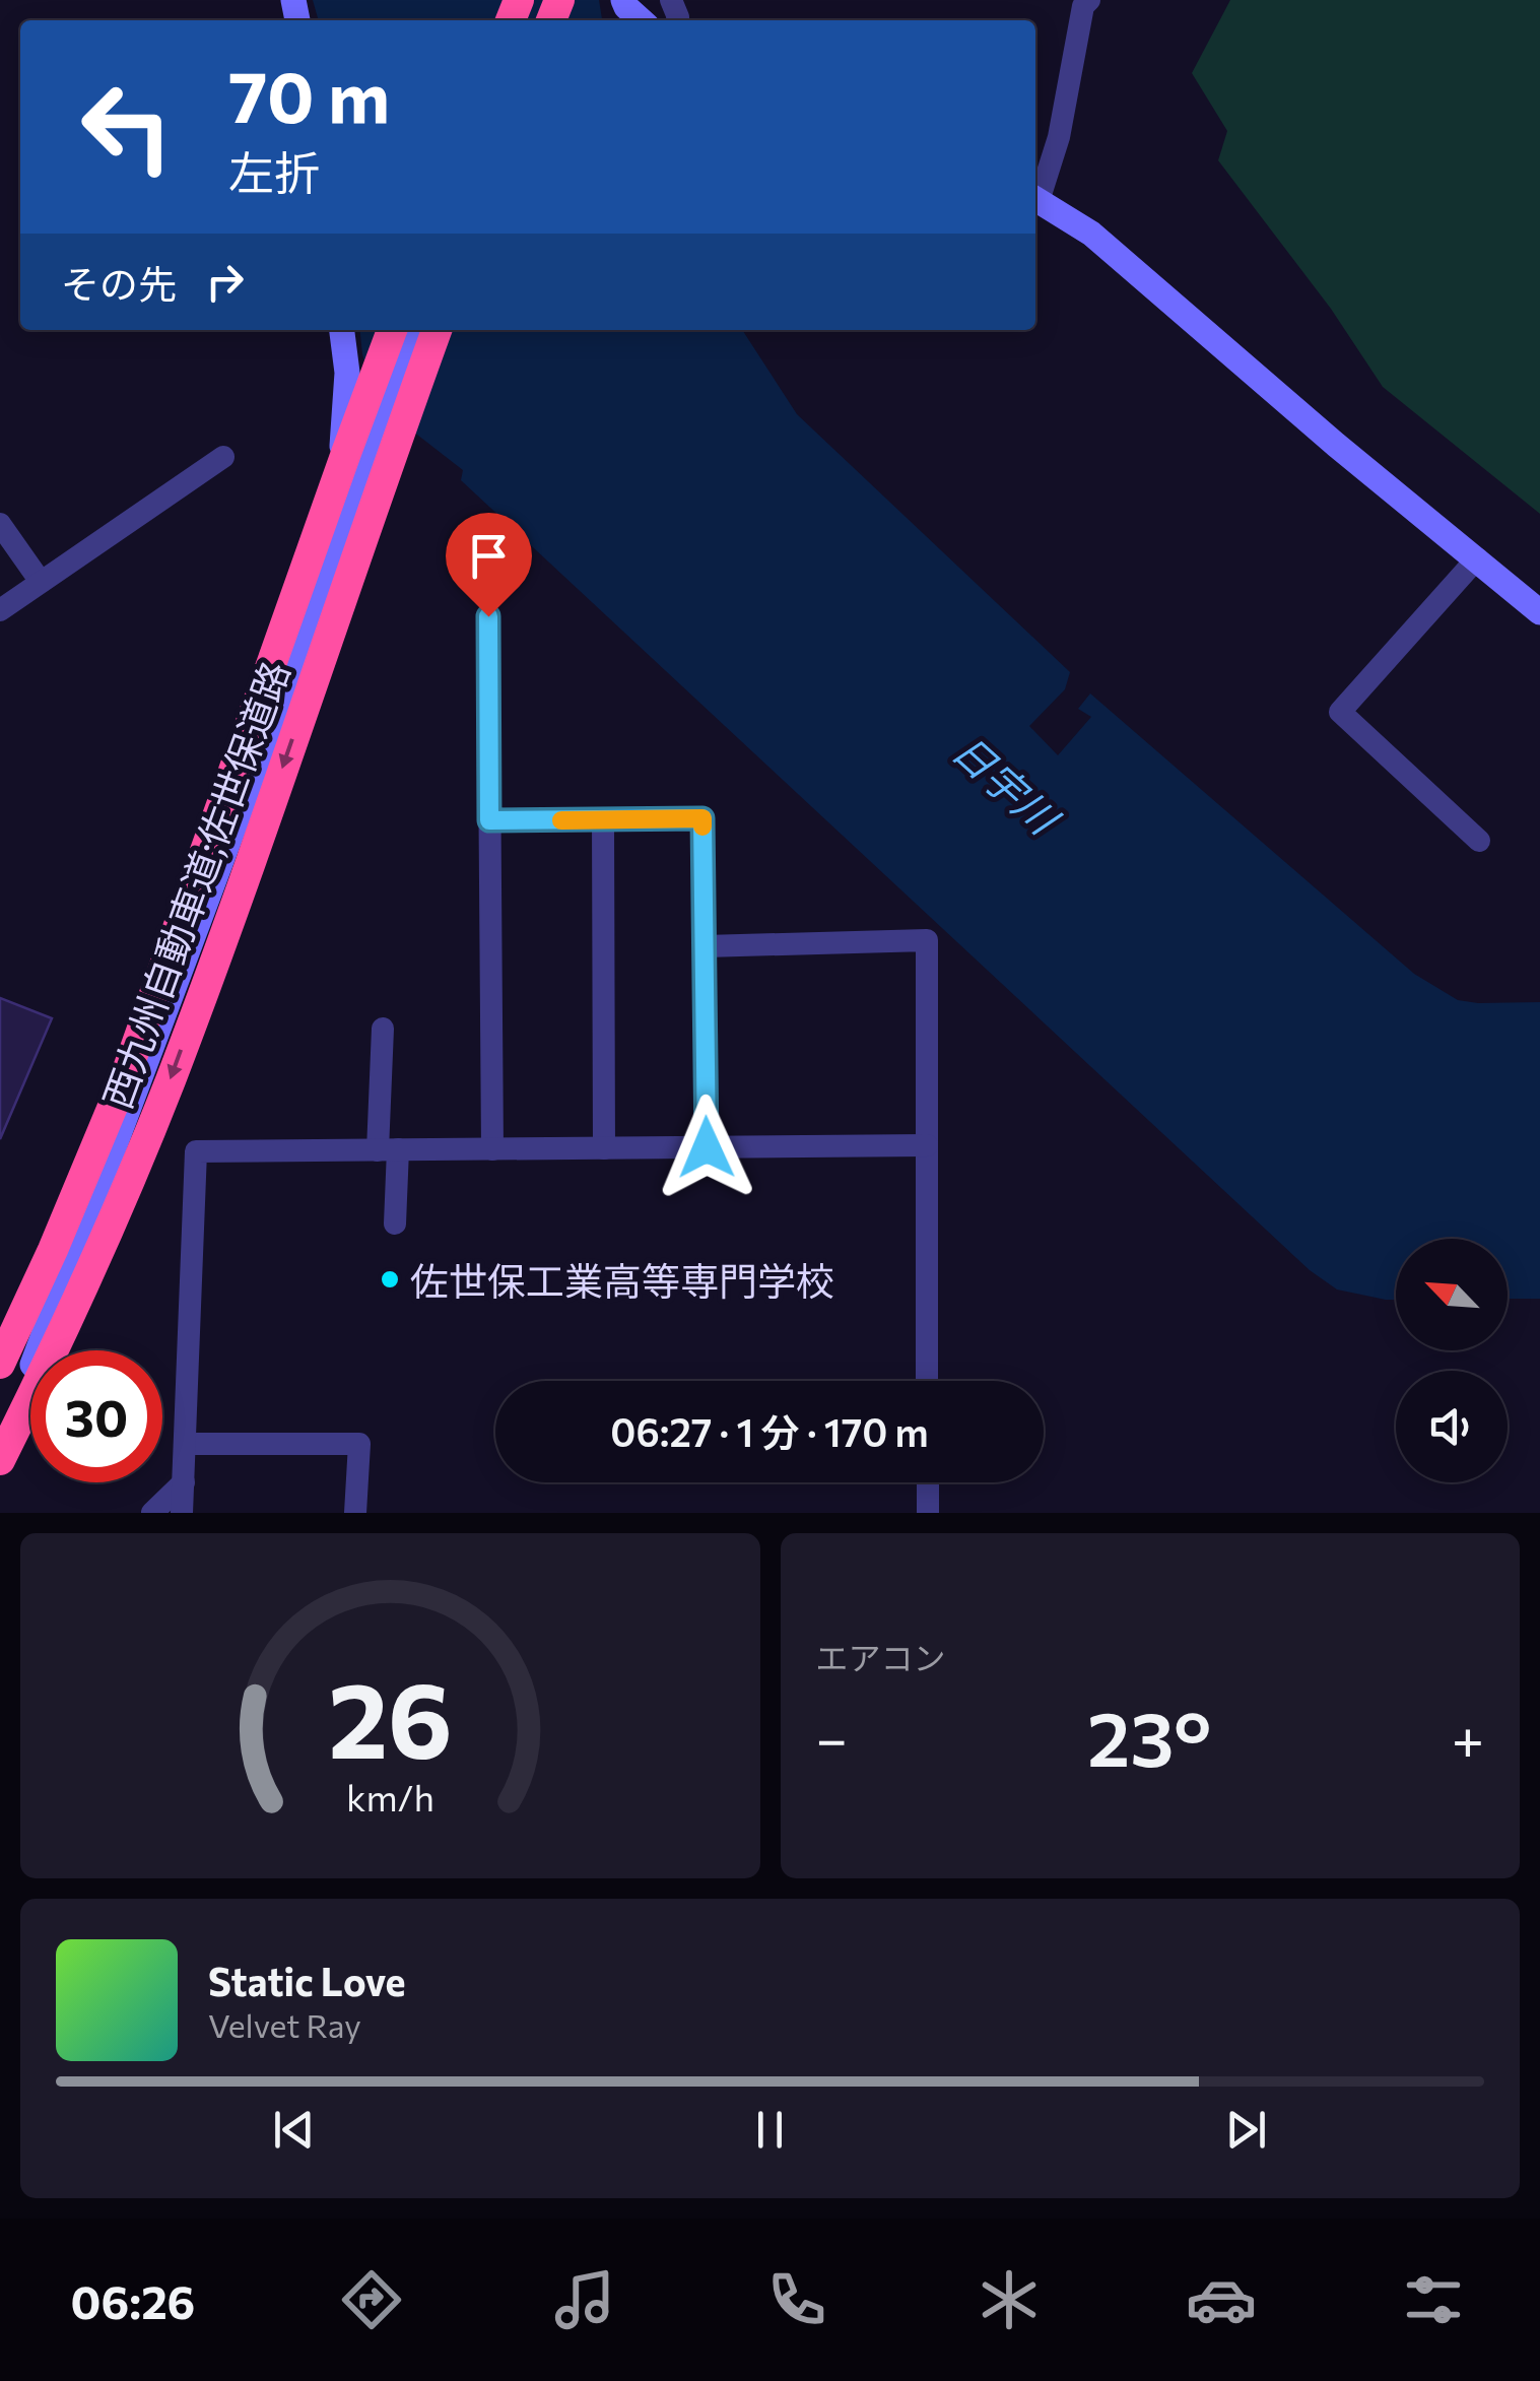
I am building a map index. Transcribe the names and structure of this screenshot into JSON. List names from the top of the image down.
{
  "streets": {
    "highway": ["西九州自動車道;佐世保道路"]
  },
  "water": ["日宇川"],
  "places": ["佐世保工業高等専門学校"],
  "north": "top left",
  "page": {
    "turn": ["70 m", "左折"],
    "then": "その先",
    "limit": "30",
    "trip": "06:27 · 1 分 · 170 m",
    "tile": "エアコン",
    "heat": ["−", "23°", "+"],
    "song": ["Static Love", "Velvet Ray"],
    "tabs": "06:26",
    "gauge": ["26", "km/h"]
  }
}
